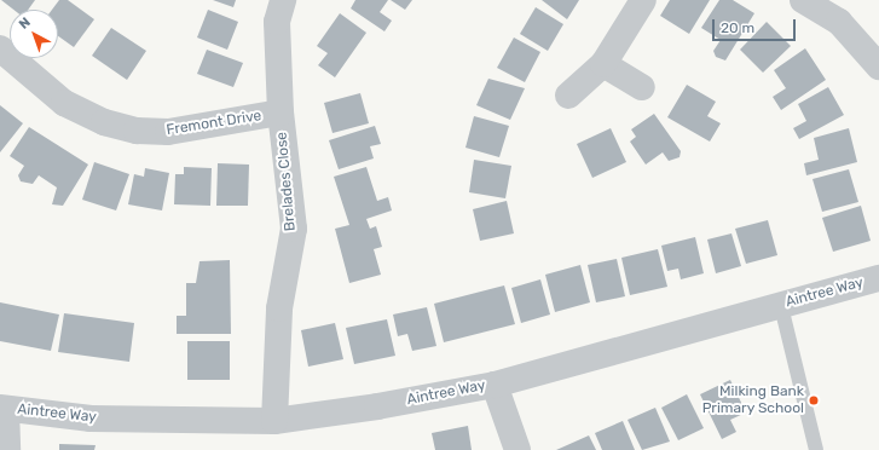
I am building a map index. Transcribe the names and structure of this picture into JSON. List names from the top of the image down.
{
  "streets": {
    "street": ["Fremont Drive", "Brelades Close", "Aintree Way"]
  },
  "crossings": [
    ["Fremont Drive", "Brelades Close"],
    ["Brelades Close", "Aintree Way"]
  ],
  "places": ["Milking Bank Primary School"],
  "scale_bar": "20 m",
  "north": "top left"
}
